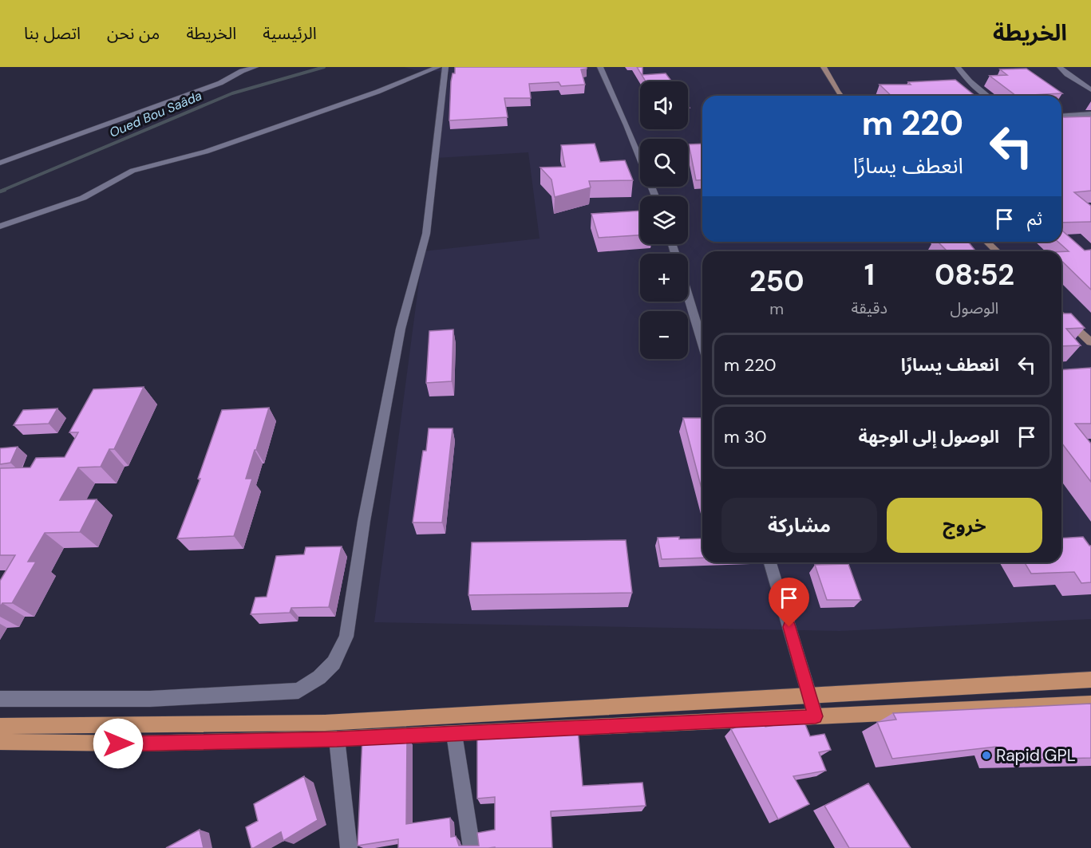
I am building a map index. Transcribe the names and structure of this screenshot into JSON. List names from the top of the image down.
{
  "water": ["Oued Bou Saâda"],
  "places": ["Rapid GPL"],
  "page": {
    "header": "الخريطة",
    "nav": [
      "الرئيسية",
      "الخريطة",
      "من نحن",
      "اتصل بنا"
    ],
    "map_buttons": ["+", "−"],
    "turn": ["220 m", "انعطف يسارًا"],
    "then": "ثم",
    "eta": [
      "08:52",
      "الوصول",
      "1",
      "دقيقة",
      "250",
      "m"
    ],
    "list": [
      {
        "name": "انعطف يسارًا",
        "value": "220 m"
      },
      {
        "name": "الوصول إلى الوجهة",
        "value": "30 m"
      }
    ],
    "buttons": ["خروج", "مشاركة"]
  }
}
